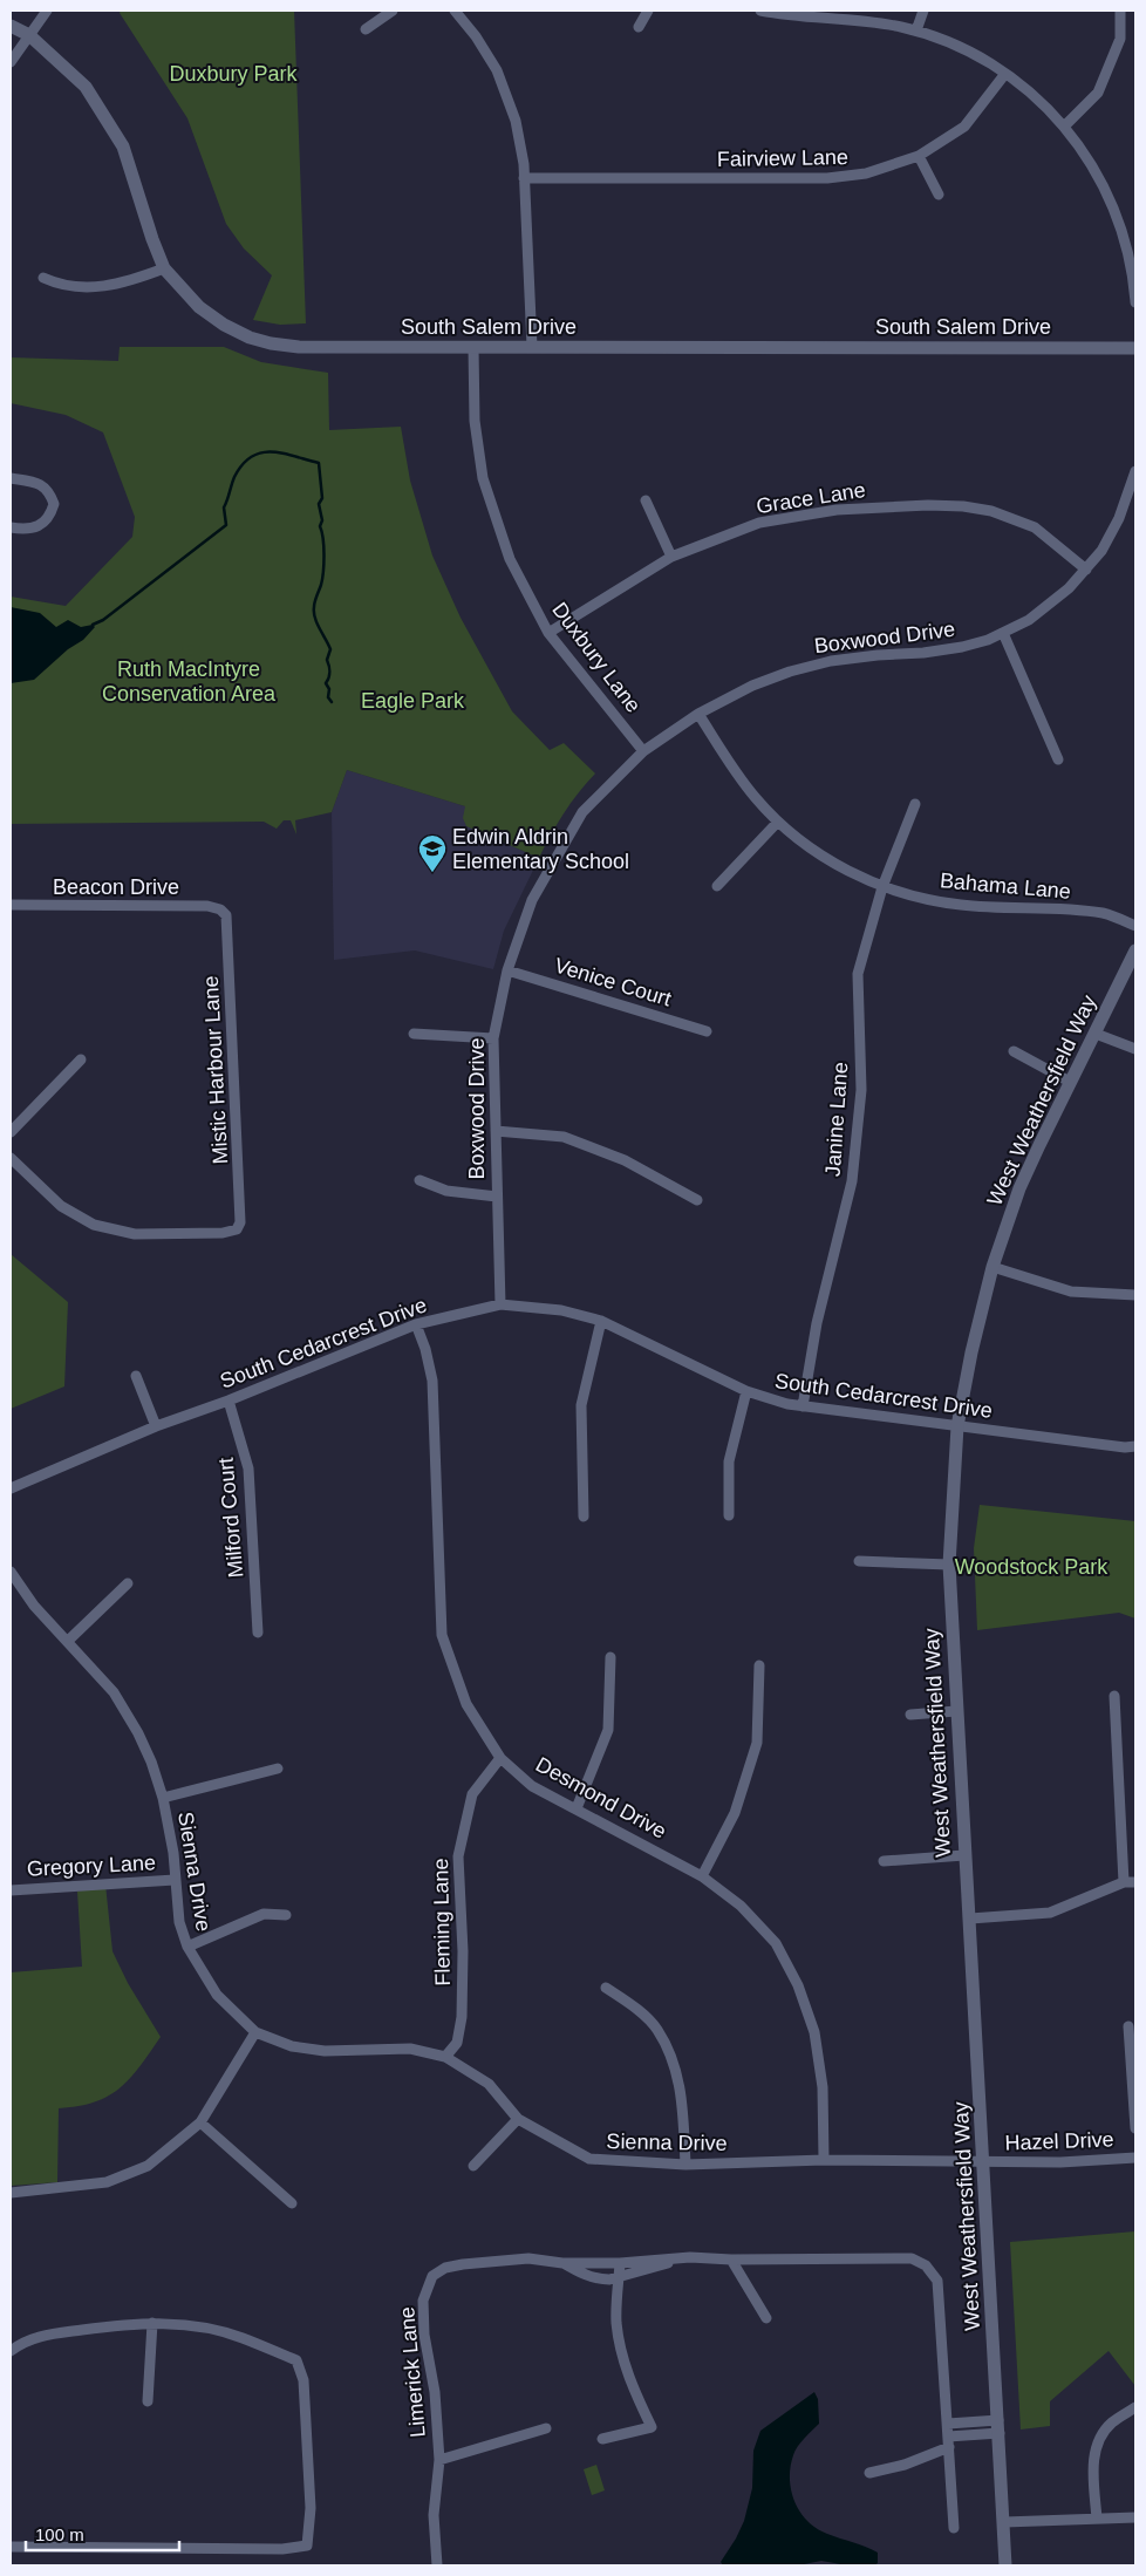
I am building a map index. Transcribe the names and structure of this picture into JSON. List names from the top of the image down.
{
  "streets": {
    "street": [
      "Fairview Lane",
      "South Salem Drive",
      "Grace Lane",
      "Boxwood Drive",
      "Duxbury Lane",
      "Bahama Lane",
      "Beacon Drive",
      "Venice Court",
      "Mistic Harbour Lane",
      "West Weathersfield Way",
      "Janine Lane",
      "South Cedarcrest Drive",
      "Milford Court",
      "Desmond Drive",
      "Gregory Lane",
      "Sienna Drive",
      "Fleming Lane",
      "Hazel Drive",
      "Limerick Lane"
    ]
  },
  "crossings": [
    ["South Salem Drive", "Duxbury Lane"],
    ["Grace Lane", "Boxwood Drive"],
    ["Grace Lane", "Duxbury Lane"],
    ["Boxwood Drive", "Duxbury Lane"],
    ["Boxwood Drive", "Bahama Lane"],
    ["Boxwood Drive", "Venice Court"],
    ["Boxwood Drive", "South Cedarcrest Drive"],
    ["Bahama Lane", "Janine Lane"],
    ["Beacon Drive", "Mistic Harbour Lane"],
    ["West Weathersfield Way", "South Cedarcrest Drive"],
    ["West Weathersfield Way", "Sienna Drive"],
    ["West Weathersfield Way", "Hazel Drive"],
    ["Janine Lane", "South Cedarcrest Drive"],
    ["South Cedarcrest Drive", "Milford Court"],
    ["South Cedarcrest Drive", "Desmond Drive"],
    ["Desmond Drive", "Sienna Drive"],
    ["Desmond Drive", "Fleming Lane"],
    ["Gregory Lane", "Sienna Drive"],
    ["Sienna Drive", "Fleming Lane"],
    ["Sienna Drive", "Hazel Drive"]
  ],
  "parks": [
    "Duxbury Park",
    "Ruth MacIntyre Conservation Area",
    "Eagle Park",
    "Woodstock Park"
  ],
  "places": {
    "school or university": ["Edwin Aldrin Elementary School"]
  },
  "scale_bar": "100 m"
}
